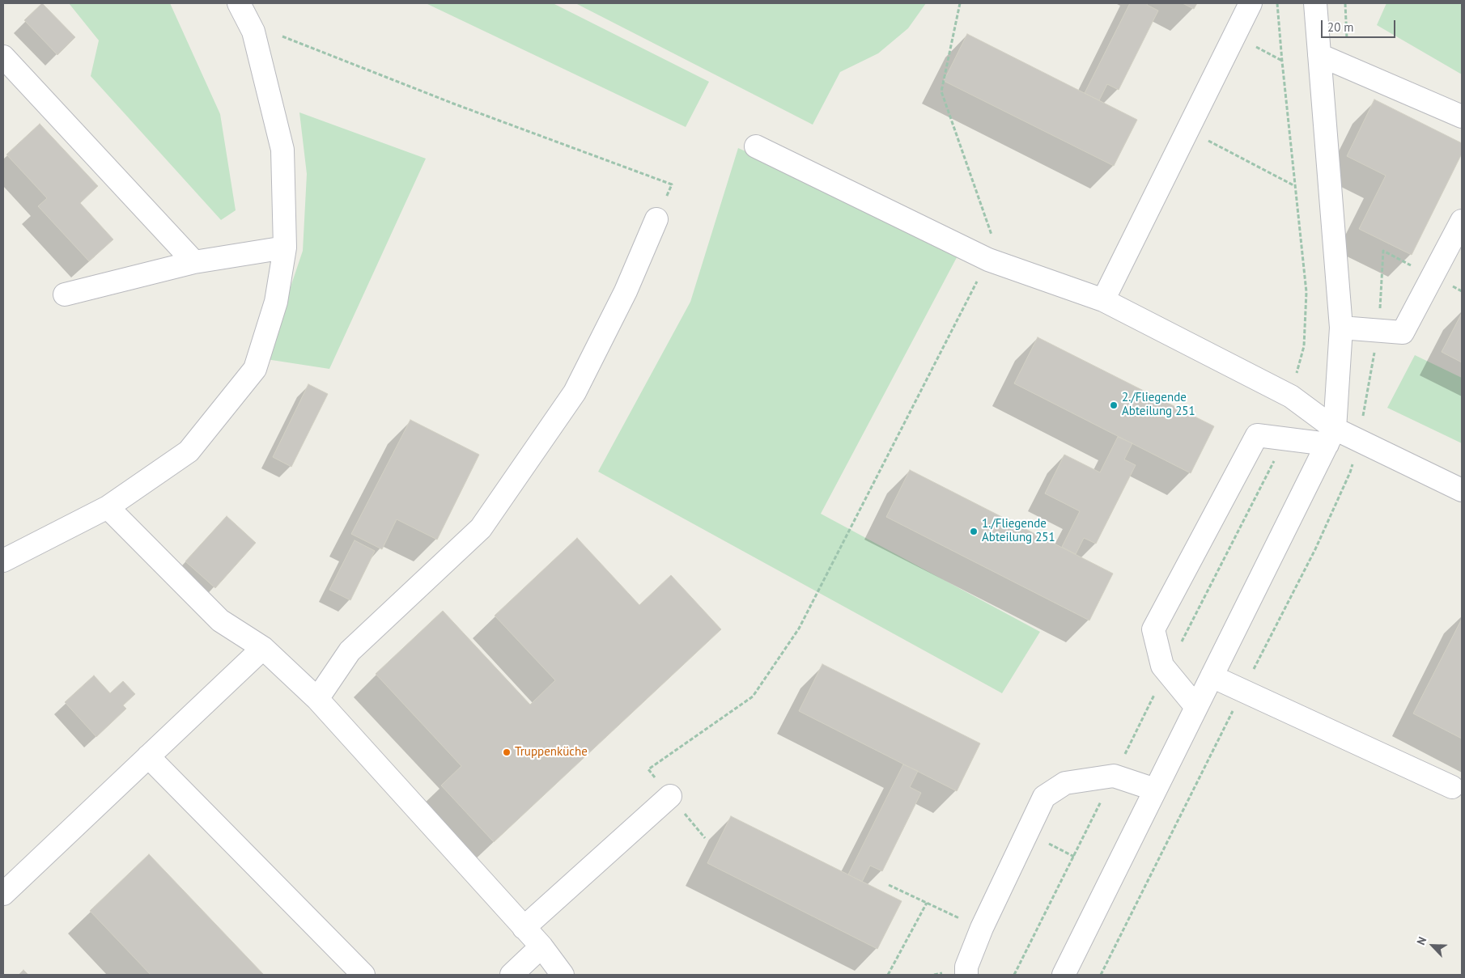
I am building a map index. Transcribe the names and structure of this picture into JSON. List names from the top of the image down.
{
  "places": ["2./Fliegende Abteilung 251", "1./Fliegende Abteilung 251", "Truppenküche"],
  "scale_bar": "20 m",
  "north": "top left"
}
